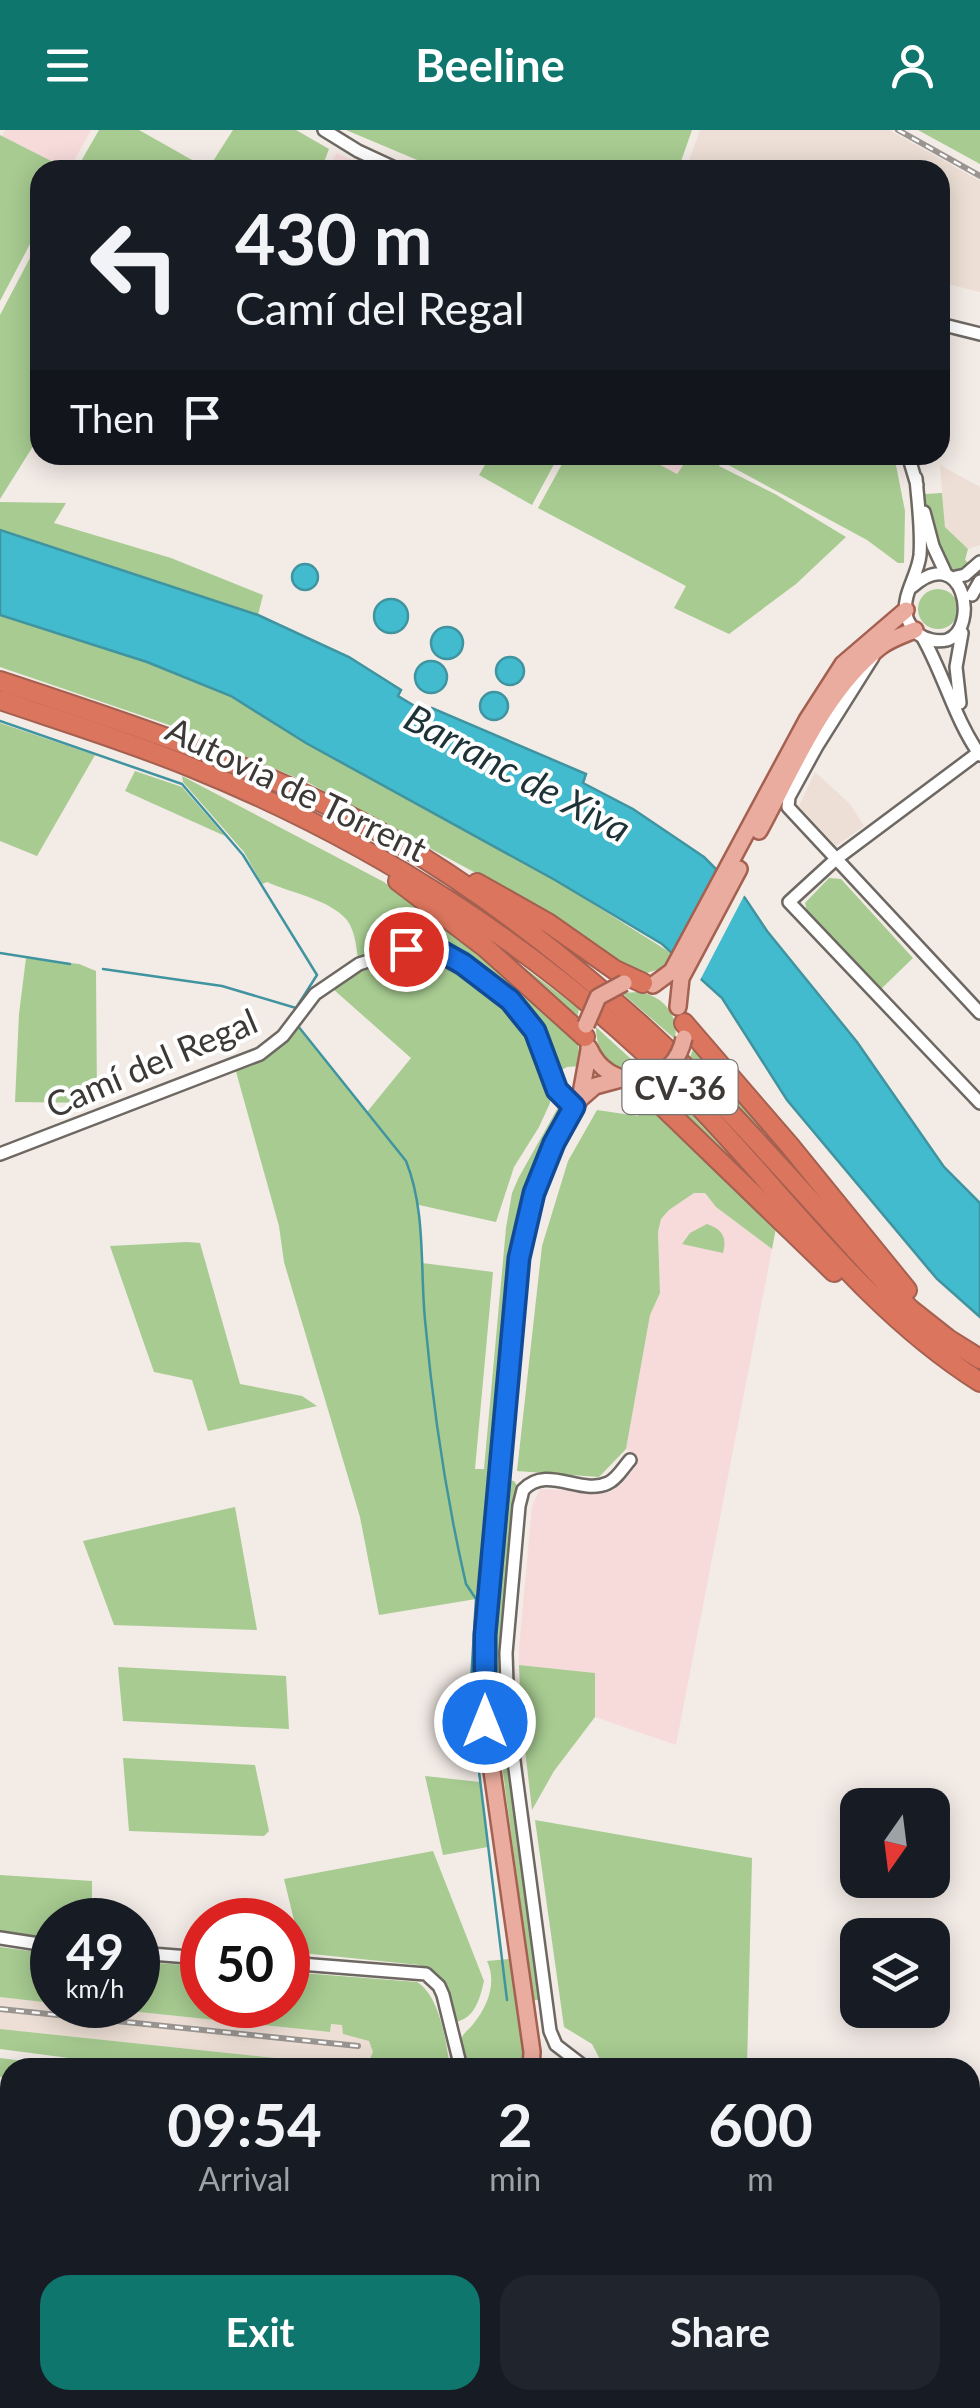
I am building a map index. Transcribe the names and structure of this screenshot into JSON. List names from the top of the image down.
{
  "streets": {
    "highway": ["Autovia de Torrent", "CV-36"],
    "street": ["Camí del Regal"]
  },
  "water": ["Barranc de Xiva"],
  "north": "bottom",
  "page": {
    "header": "Beeline",
    "turn": ["430 m", "Camí del Regal"],
    "then": "Then",
    "speed": "49 km/h",
    "limit": "50",
    "eta": [
      "09:54",
      "Arrival",
      "2",
      "min",
      "600",
      "m"
    ],
    "buttons": ["Exit", "Share"]
  }
}
